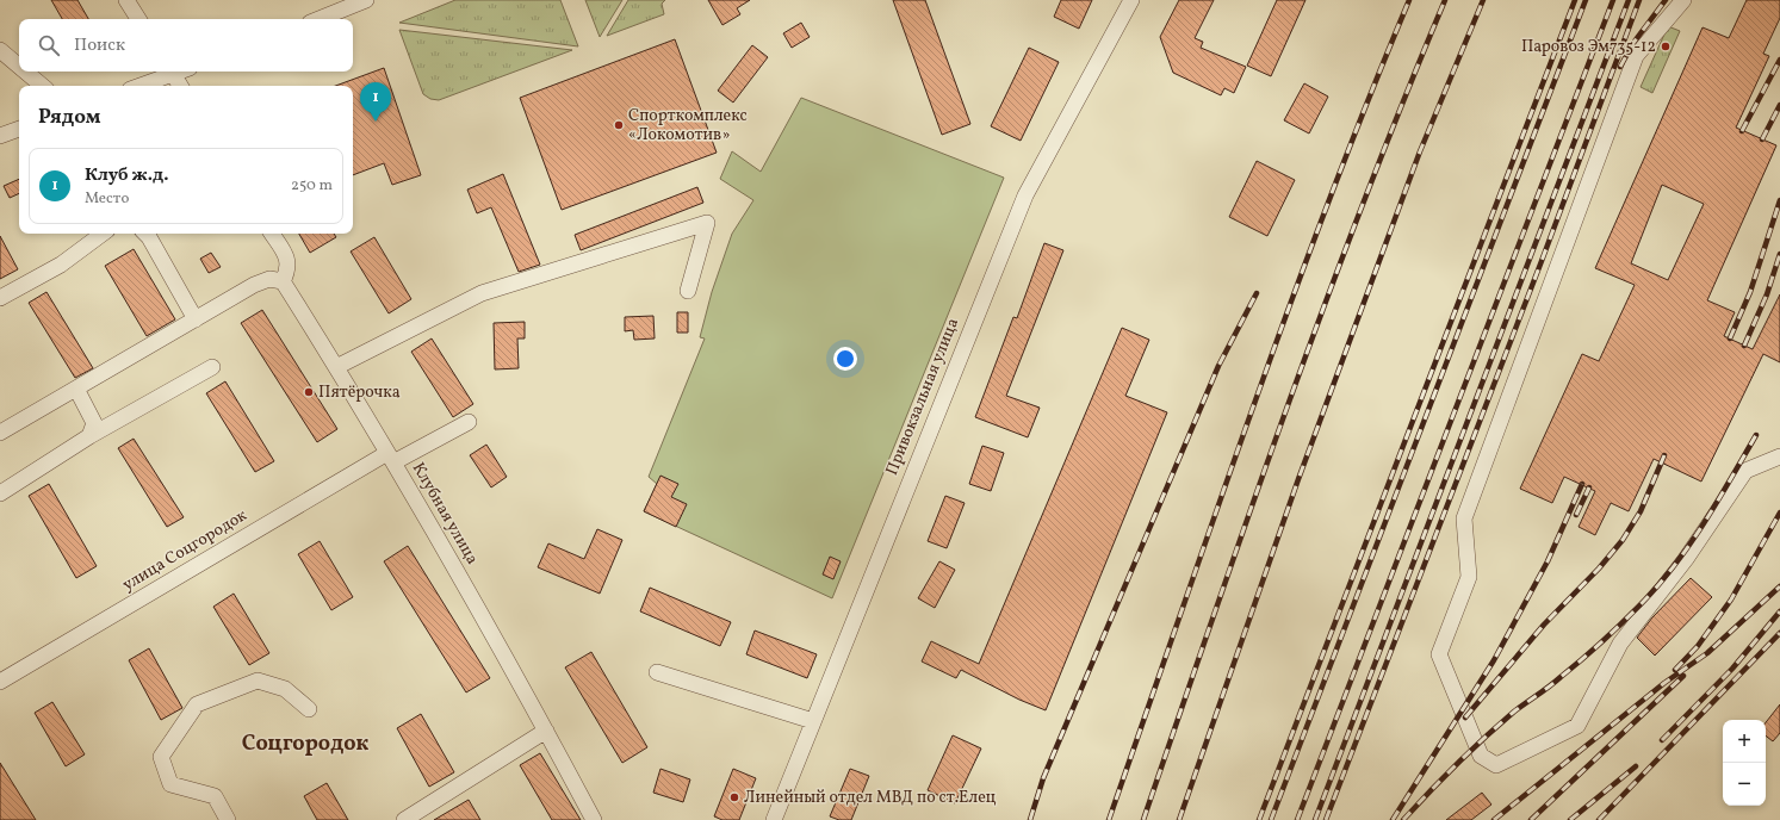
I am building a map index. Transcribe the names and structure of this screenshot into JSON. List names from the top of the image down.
{
  "streets": {
    "street": ["Привокзальная улица", "Клубная улица", "улица Соцгородок"]
  },
  "crossings": [
    ["Клубная улица", "улица Соцгородок"]
  ],
  "districts": ["Соцгородок"],
  "places": [
    "Паровоз Эм735-12",
    "Спорткомплекс «Локомотив»",
    "Пятёрочка",
    "Линейный отдел МВД по ст.Елец"
  ],
  "page": {
    "search": "Поиск",
    "pins": "1",
    "heading": "Рядом",
    "list": [
      {
        "mark": "1",
        "name": "Клуб ж.д.",
        "note": "Место",
        "value": "250 m"
      }
    ],
    "map_buttons": ["+", "−"]
  }
}
